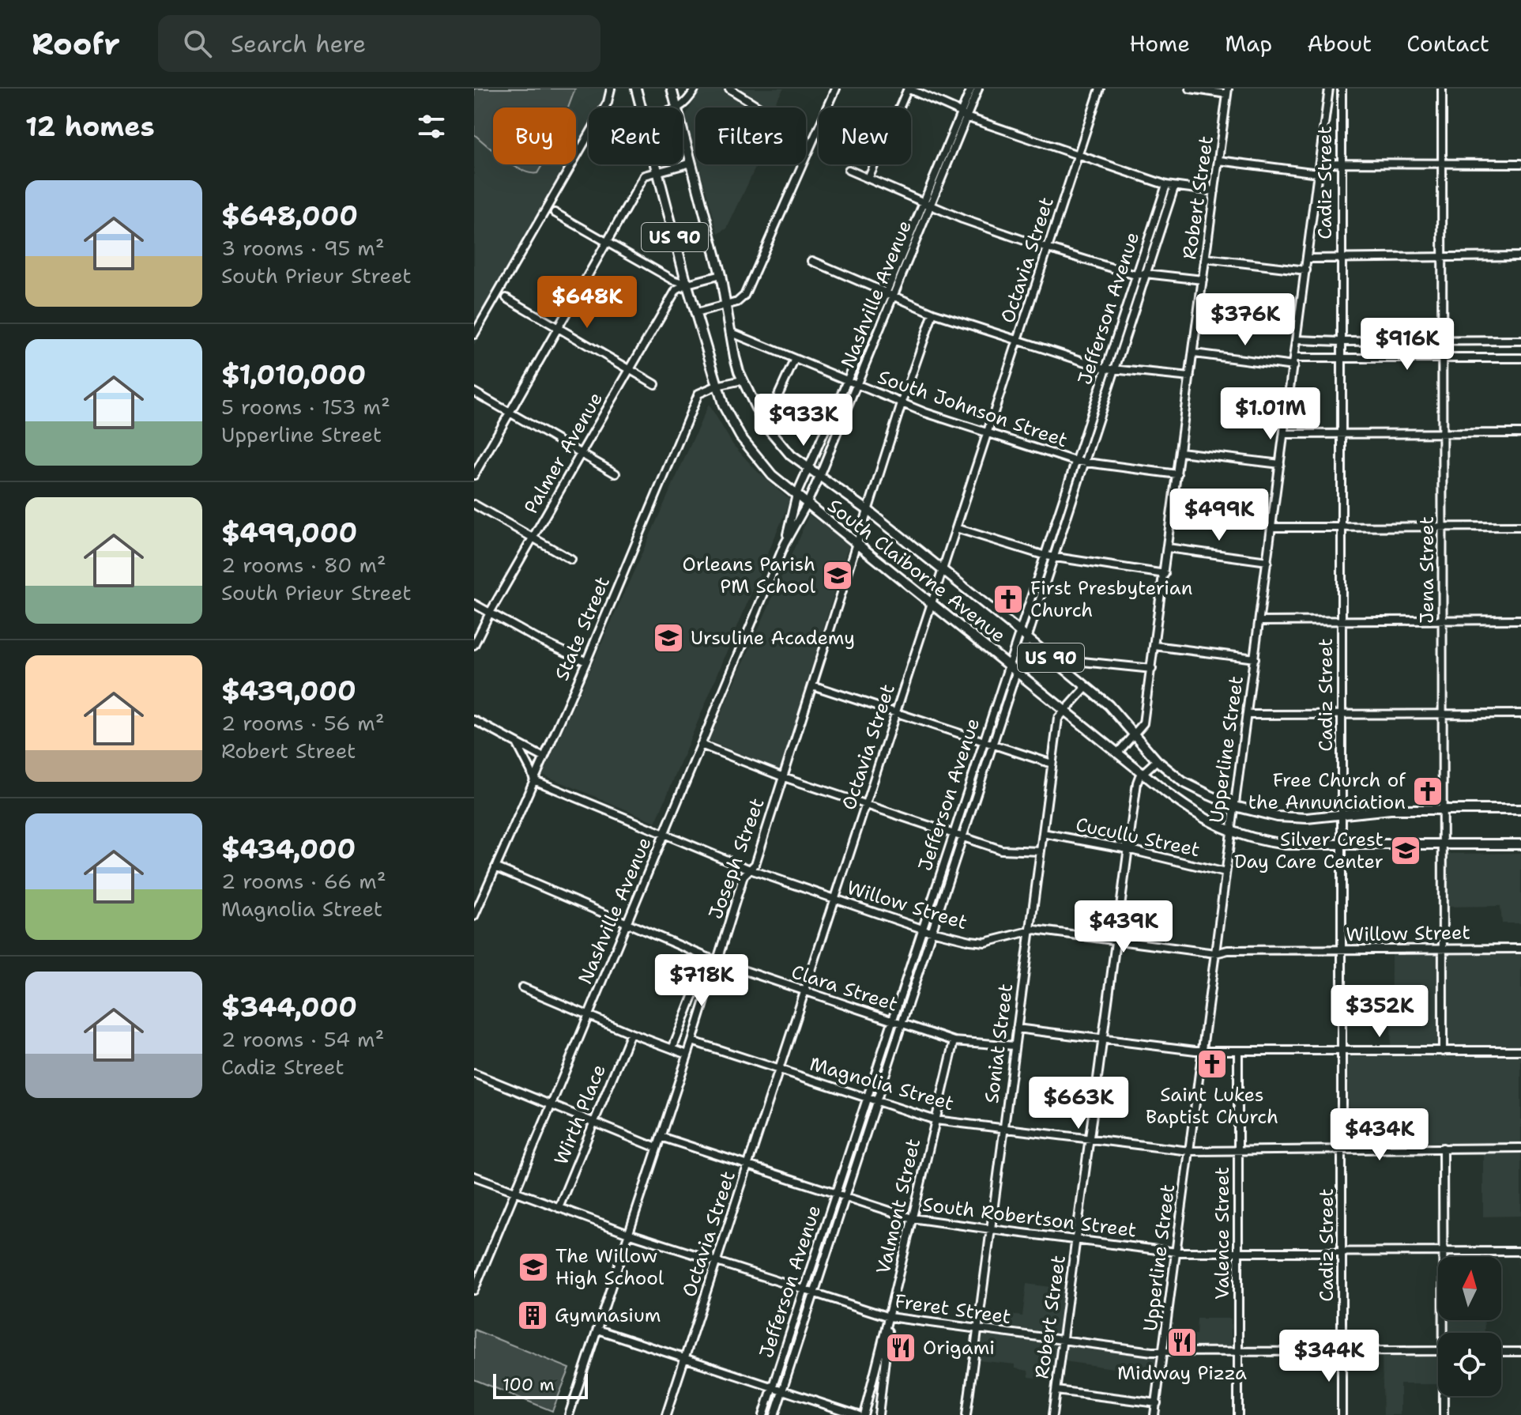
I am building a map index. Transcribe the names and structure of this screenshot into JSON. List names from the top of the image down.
{
  "streets": {
    "main road": ["US 90", "South Claiborne Avenue"],
    "street": [
      "Cadiz Street",
      "Robert Street",
      "Octavia Street",
      "Nashville Avenue",
      "Jefferson Avenue",
      "South Johnson Street",
      "Palmer Avenue",
      "Jena Street",
      "State Street",
      "Upperline Street",
      "Cucullu Street",
      "Joseph Street",
      "Willow Street",
      "Clara Street",
      "Soniat Street",
      "Magnolia Street",
      "Wirth Place",
      "Valmont Street",
      "South Robertson Street",
      "Valence Street",
      "Freret Street"
    ]
  },
  "crossings": [
    ["Cadiz Street", "South Claiborne Avenue"],
    ["Cadiz Street", "Willow Street"],
    ["Cadiz Street", "Magnolia Street"],
    ["Cadiz Street", "South Robertson Street"],
    ["Cadiz Street", "Freret Street"],
    ["Robert Street", "South Johnson Street"],
    ["Robert Street", "South Claiborne Avenue"],
    ["Robert Street", "Cucullu Street"],
    ["Robert Street", "Willow Street"],
    ["Robert Street", "Magnolia Street"],
    ["Robert Street", "South Robertson Street"],
    ["Robert Street", "Freret Street"],
    ["Octavia Street", "South Johnson Street"],
    ["Octavia Street", "South Claiborne Avenue"],
    ["Octavia Street", "Willow Street"],
    ["Octavia Street", "Clara Street"],
    ["Octavia Street", "Magnolia Street"],
    ["Octavia Street", "South Robertson Street"],
    ["Octavia Street", "Freret Street"],
    ["Nashville Avenue", "South Johnson Street"],
    ["Nashville Avenue", "South Claiborne Avenue"],
    ["Nashville Avenue", "Willow Street"],
    ["Nashville Avenue", "Clara Street"],
    ["Nashville Avenue", "Freret Street"],
    ["Jefferson Avenue", "South Johnson Street"],
    ["Jefferson Avenue", "South Claiborne Avenue"],
    ["Jefferson Avenue", "Willow Street"],
    ["Jefferson Avenue", "Clara Street"],
    ["Jefferson Avenue", "Magnolia Street"],
    ["Jefferson Avenue", "South Robertson Street"],
    ["Jefferson Avenue", "Freret Street"],
    ["South Johnson Street", "South Claiborne Avenue"],
    ["South Johnson Street", "Joseph Street"],
    ["Palmer Avenue", "South Claiborne Avenue"],
    ["Jena Street", "South Claiborne Avenue"],
    ["Jena Street", "Willow Street"],
    ["South Claiborne Avenue", "State Street"],
    ["South Claiborne Avenue", "Upperline Street"],
    ["South Claiborne Avenue", "Joseph Street"],
    ["South Claiborne Avenue", "Soniat Street"],
    ["State Street", "Willow Street"],
    ["State Street", "Clara Street"],
    ["Upperline Street", "Cucullu Street"],
    ["Upperline Street", "Willow Street"],
    ["Upperline Street", "Magnolia Street"],
    ["Upperline Street", "South Robertson Street"],
    ["Upperline Street", "Freret Street"],
    ["Cucullu Street", "Soniat Street"],
    ["Joseph Street", "Willow Street"],
    ["Joseph Street", "Clara Street"],
    ["Joseph Street", "Magnolia Street"],
    ["Joseph Street", "South Robertson Street"],
    ["Joseph Street", "Freret Street"],
    ["Willow Street", "Soniat Street"],
    ["Clara Street", "Soniat Street"],
    ["Clara Street", "Valmont Street"],
    ["Soniat Street", "Magnolia Street"],
    ["Soniat Street", "South Robertson Street"],
    ["Soniat Street", "Freret Street"],
    ["Magnolia Street", "Valmont Street"],
    ["Magnolia Street", "Valence Street"],
    ["Wirth Place", "Freret Street"],
    ["Valmont Street", "South Robertson Street"],
    ["Valmont Street", "Freret Street"],
    ["South Robertson Street", "Valence Street"],
    ["Valence Street", "Freret Street"]
  ],
  "places": {
    "school or university": [
      "Orleans Parish PM School",
      "Ursuline Academy",
      "Silver Crest Day Care Center",
      "The Willow High School"
    ],
    "church": ["First Presbyterian Church", "Free Church of the Annunciation", "Saint Lukes Baptist Church"],
    "building": ["Gymnasium"],
    "restaurant": ["Midway Pizza", "Origami"]
  },
  "scale_bar": "100 m",
  "north": "top",
  "page": {
    "header": "Roofr",
    "search": "Search here",
    "nav": [
      "Home",
      "Map",
      "About",
      "Contact"
    ],
    "heading": "12 homes",
    "chip": [
      "Buy",
      "Rent",
      "Filters",
      "New"
    ],
    "list": [
      {
        "name": "$648,000",
        "note": "3 rooms · 95 m² · South Prieur Street"
      },
      {
        "name": "$1,010,000",
        "note": "5 rooms · 153 m² · Upperline Street"
      },
      {
        "name": "$499,000",
        "note": "2 rooms · 80 m² · South Prieur Street"
      },
      {
        "name": "$439,000",
        "note": "2 rooms · 56 m² · Robert Street"
      },
      {
        "name": "$434,000",
        "note": "2 rooms · 66 m² · Magnolia Street"
      },
      {
        "name": "$344,000",
        "note": "2 rooms · 54 m² · Cadiz Street"
      }
    ],
    "price": [
      "$648K",
      "$376K",
      "$916K",
      "$1.01M",
      "$933K",
      "$499K",
      "$439K",
      "$718K",
      "$352K",
      "$663K",
      "$434K",
      "$344K"
    ],
    "scale": "100 m"
  }
}
